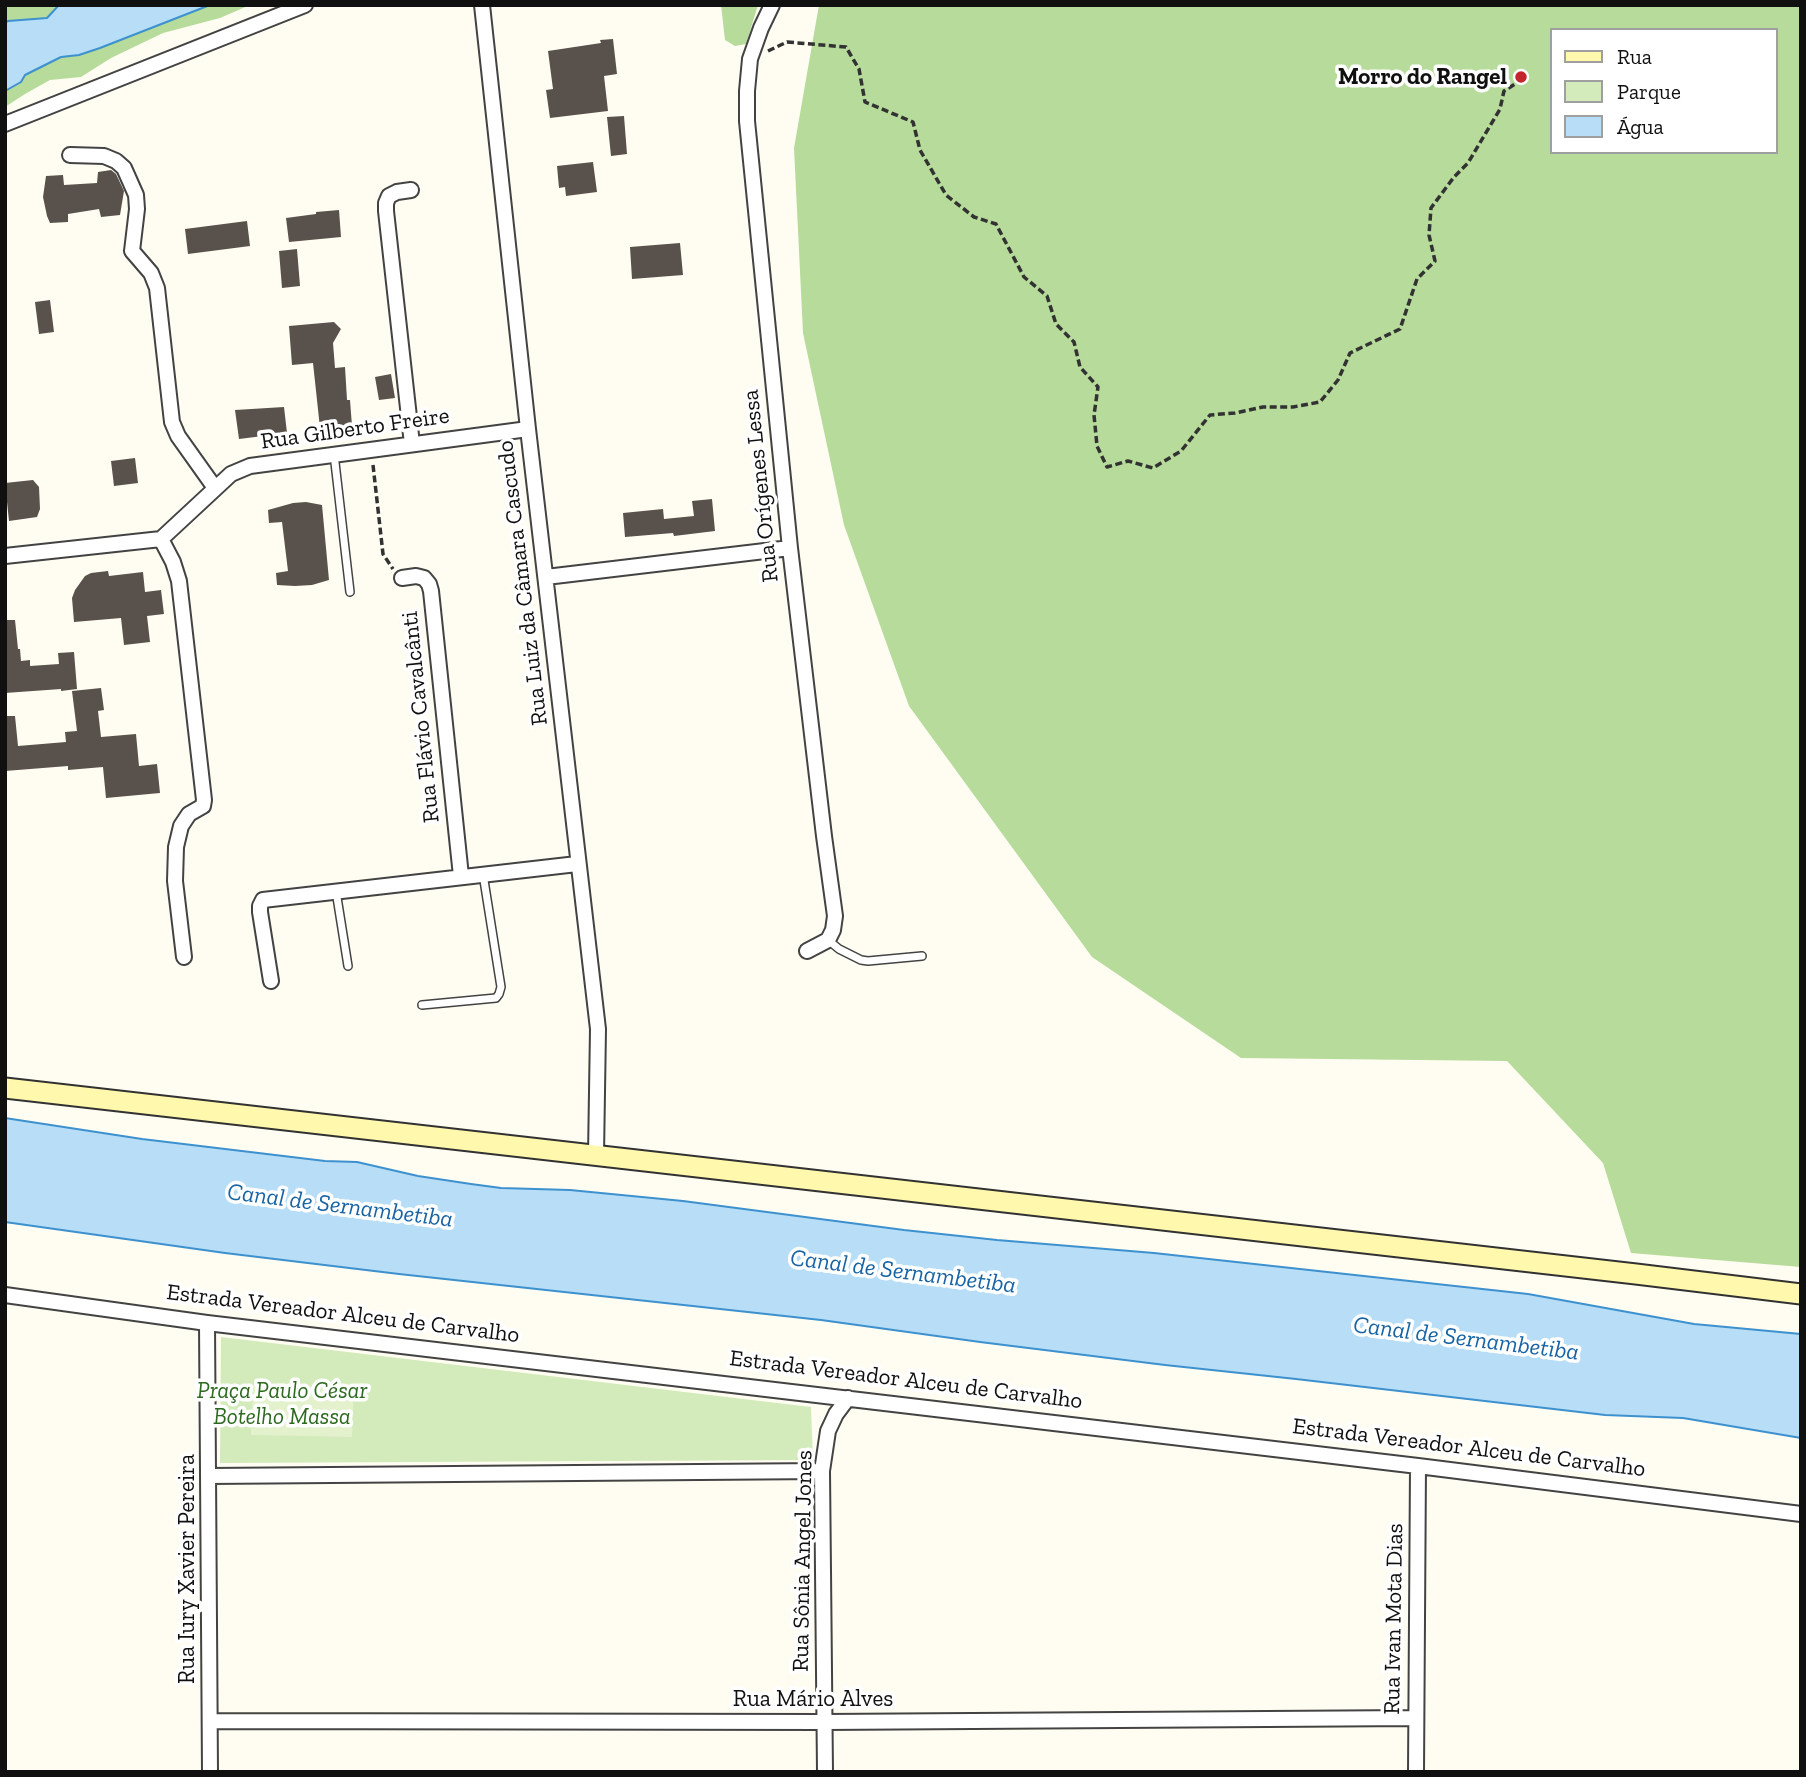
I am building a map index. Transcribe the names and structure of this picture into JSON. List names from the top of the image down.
{
  "streets": {
    "street": [
      "Rua Gilberto Freire",
      "Rua Orígenes Lessa",
      "Rua Luiz da Câmara Cascudo",
      "Rua Flávio Cavalcânti",
      "Estrada Vereador Alceu de Carvalho",
      "Rua Sônia Angel Jones",
      "Rua Iury Xavier Pereira",
      "Rua Ivan Mota Dias",
      "Rua Mário Alves"
    ]
  },
  "crossings": [
    ["Rua Gilberto Freire", "Rua Luiz da Câmara Cascudo"],
    ["Estrada Vereador Alceu de Carvalho", "Rua Sônia Angel Jones"],
    ["Estrada Vereador Alceu de Carvalho", "Rua Iury Xavier Pereira"],
    ["Estrada Vereador Alceu de Carvalho", "Rua Ivan Mota Dias"],
    ["Rua Sônia Angel Jones", "Rua Mário Alves"],
    ["Rua Iury Xavier Pereira", "Rua Mário Alves"],
    ["Rua Ivan Mota Dias", "Rua Mário Alves"]
  ],
  "water": ["Canal de Sernambetiba"],
  "parks": ["Praça Paulo César Botelho Massa"],
  "places": ["Morro do Rangel"],
  "legend": ["Rua", "Parque", "Água"]
}
